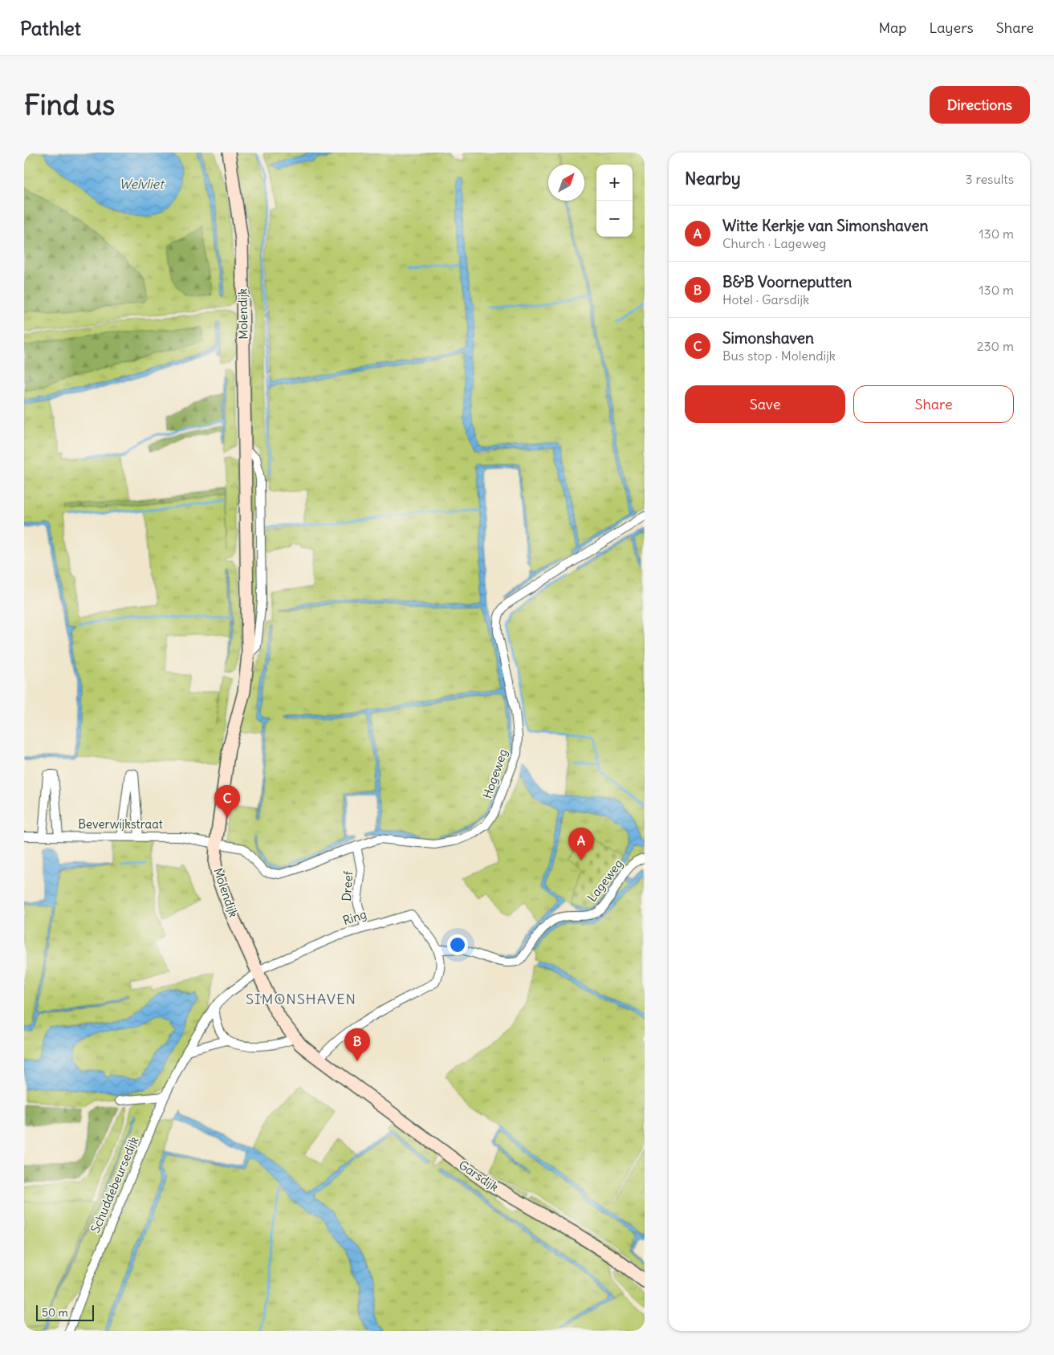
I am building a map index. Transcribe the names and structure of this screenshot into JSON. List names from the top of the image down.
{
  "streets": {
    "main road": ["Molendijk", "Garsdijk"],
    "street": [
      "Hogeweg",
      "Beverwijkstraat",
      "Lageweg",
      "Dreef",
      "Ring",
      "Schuddebeursedijk"
    ]
  },
  "crossings": [
    ["Molendijk", "Hogeweg"],
    ["Molendijk", "Beverwijkstraat"],
    ["Molendijk", "Ring"],
    ["Molendijk", "Garsdijk"],
    ["Hogeweg", "Beverwijkstraat"],
    ["Hogeweg", "Dreef"],
    ["Lageweg", "Ring"],
    ["Dreef", "Ring"],
    ["Ring", "Schuddebeursedijk"]
  ],
  "districts": ["SIMONSHAVEN"],
  "water": ["Welvliet"],
  "scale_bar": "50 m",
  "north": "top right",
  "page": {
    "header": "Pathlet",
    "nav": ["Map", "Layers", "Share"],
    "buttons": [
      "Directions",
      ["Save", "Share"]
    ],
    "title": "Find us",
    "heading": ["Nearby", "3 results"],
    "map_buttons": ["+", "−"],
    "list": [
      {
        "mark": "A",
        "name": "Witte Kerkje van Simonshaven",
        "note": "Church · Lageweg",
        "value": "130 m"
      },
      {
        "mark": "B",
        "name": "B&B Voorneputten",
        "note": "Hotel · Garsdijk",
        "value": "130 m"
      },
      {
        "mark": "C",
        "name": "Simonshaven",
        "note": "Bus stop · Molendijk",
        "value": "230 m"
      }
    ],
    "pins": ["C", "A", "B"],
    "scale": "50 m"
  }
}
